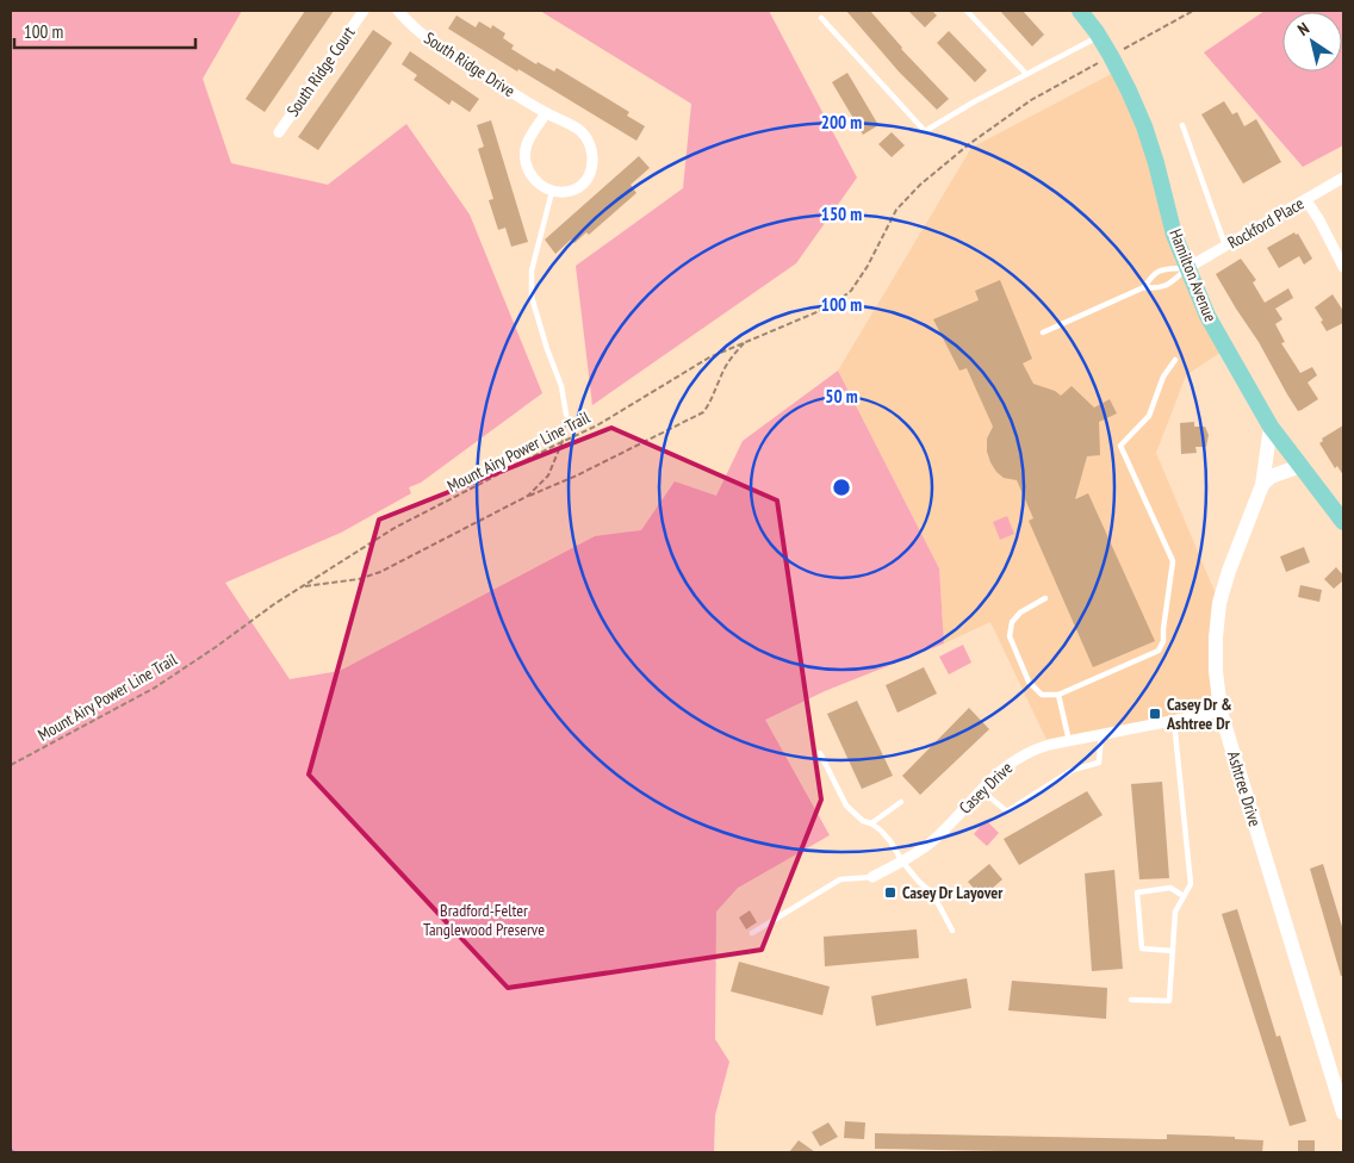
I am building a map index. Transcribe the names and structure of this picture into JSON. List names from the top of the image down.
{
  "streets": {
    "main road": ["Hamilton Avenue"],
    "street": [
      "South Ridge Drive",
      "South Ridge Court",
      "Rockford Place",
      "Casey Drive",
      "Ashtree Drive"
    ],
    "path": ["Mount Airy Power Line Trail"]
  },
  "crossings": [
    ["Rockford Place", "Hamilton Avenue"],
    ["Hamilton Avenue", "Mount Airy Power Line Trail"],
    ["Hamilton Avenue", "Ashtree Drive"],
    ["Casey Drive", "Ashtree Drive"]
  ],
  "parks": ["Bradford-Felter Tanglewood Preserve"],
  "places": {
    "transit": ["Casey Dr & Ashtree Dr", "Casey Dr Layover"]
  },
  "scale_bar": "100 m",
  "north": "top left",
  "rings": [
    "200 m",
    "150 m",
    "100 m",
    "50 m"
  ]
}
